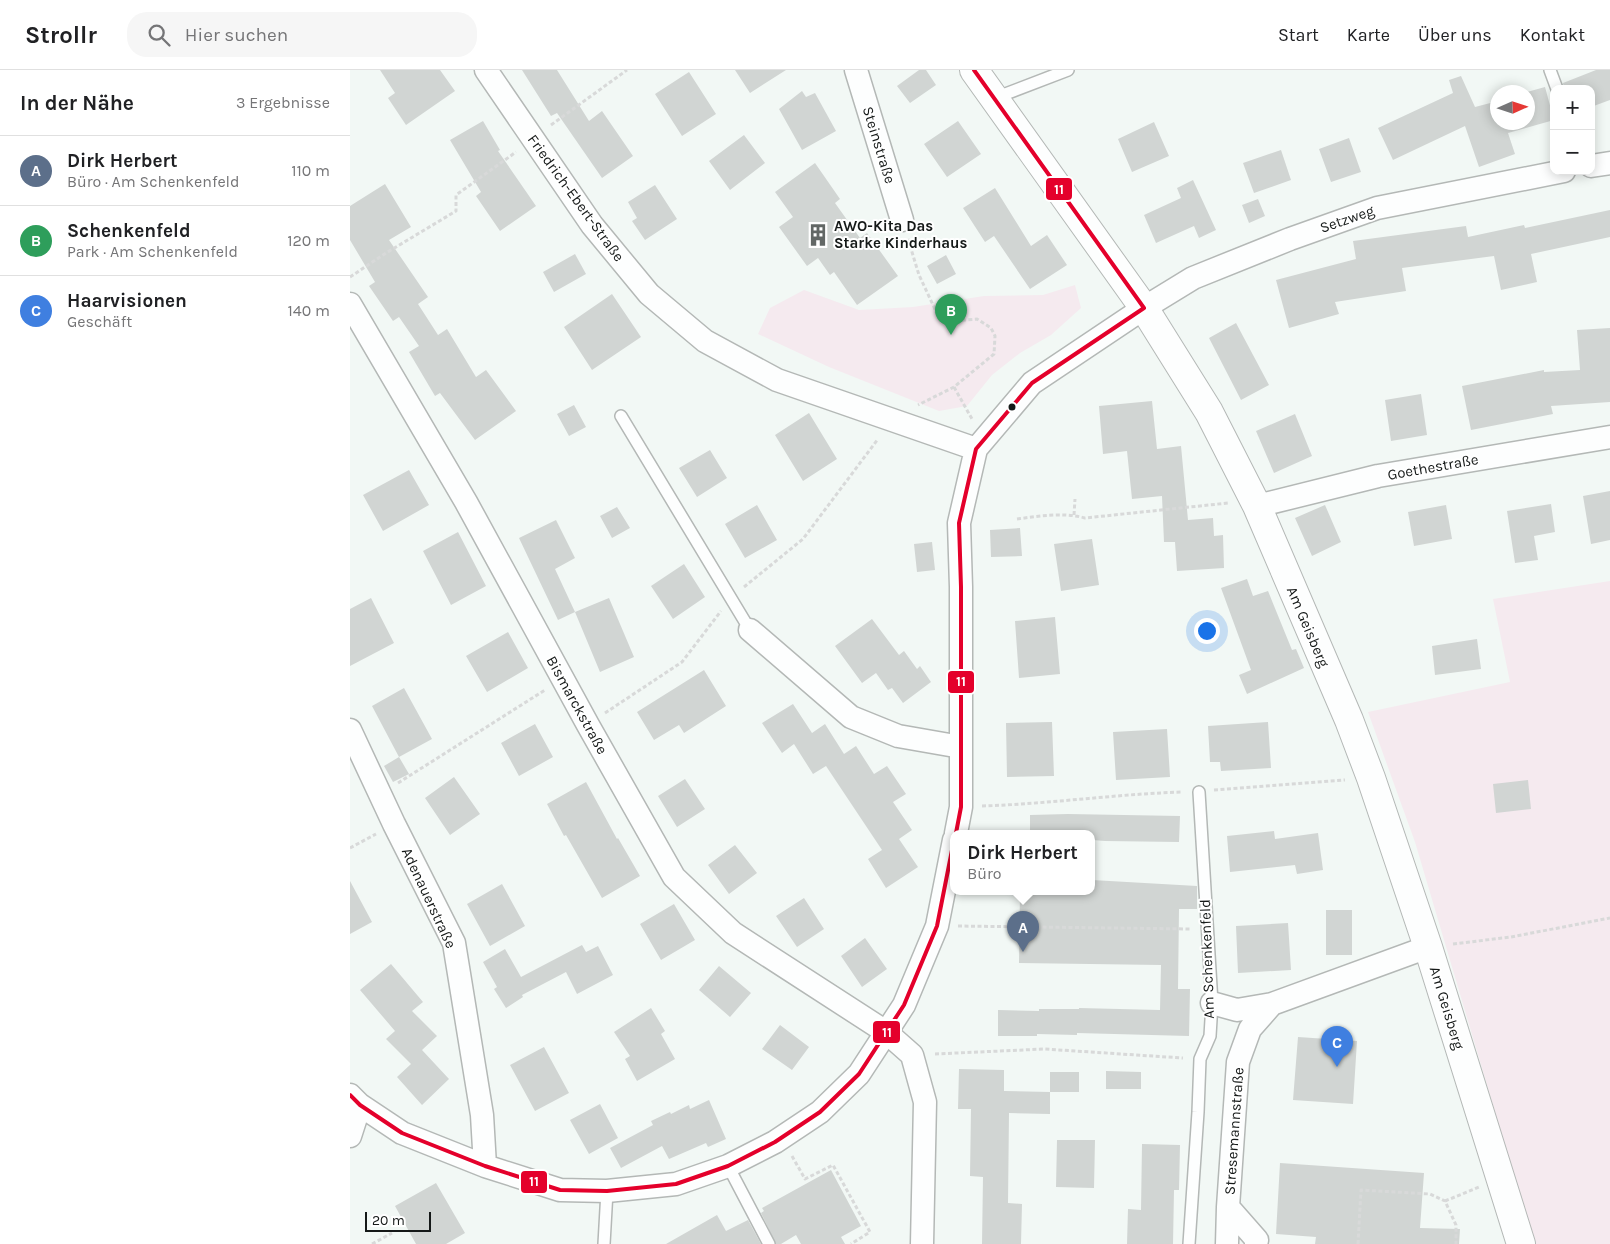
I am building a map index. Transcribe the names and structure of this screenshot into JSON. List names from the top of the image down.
{
  "streets": {
    "street": [
      "Steinstraße",
      "Friedrich-Ebert-Straße",
      "Setzweg",
      "Goethestraße",
      "Am Geisberg",
      "Bismarckstraße",
      "Adenauerstraße",
      "Stresemannstraße"
    ],
    "lane": ["Am Schenkenfeld"]
  },
  "crossings": [
    ["Setzweg", "Am Geisberg"],
    ["Goethestraße", "Am Geisberg"],
    ["Am Geisberg", "Stresemannstraße"],
    ["Am Schenkenfeld", "Stresemannstraße"]
  ],
  "places": {
    "building": ["AWO-Kita Das Starke Kinderhaus"]
  },
  "lines": ["transit line 11"],
  "scale_bar": "20 m",
  "north": "right",
  "page": {
    "header": "Strollr",
    "search": "Hier suchen",
    "nav": [
      "Start",
      "Karte",
      "Über uns",
      "Kontakt"
    ],
    "heading": ["In der Nähe", "3 Ergebnisse"],
    "map_buttons": ["+", "−"],
    "list": [
      {
        "mark": "A",
        "name": "Dirk Herbert",
        "note": "Büro · Am Schenkenfeld",
        "value": "110 m"
      },
      {
        "mark": "B",
        "name": "Schenkenfeld",
        "note": "Park · Am Schenkenfeld",
        "value": "120 m"
      },
      {
        "mark": "C",
        "name": "Haarvisionen",
        "note": "Geschäft",
        "value": "140 m"
      }
    ],
    "pins": ["B", "A", "C"],
    "popup": ["Dirk Herbert", "Büro"],
    "scale": "20 m"
  }
}
